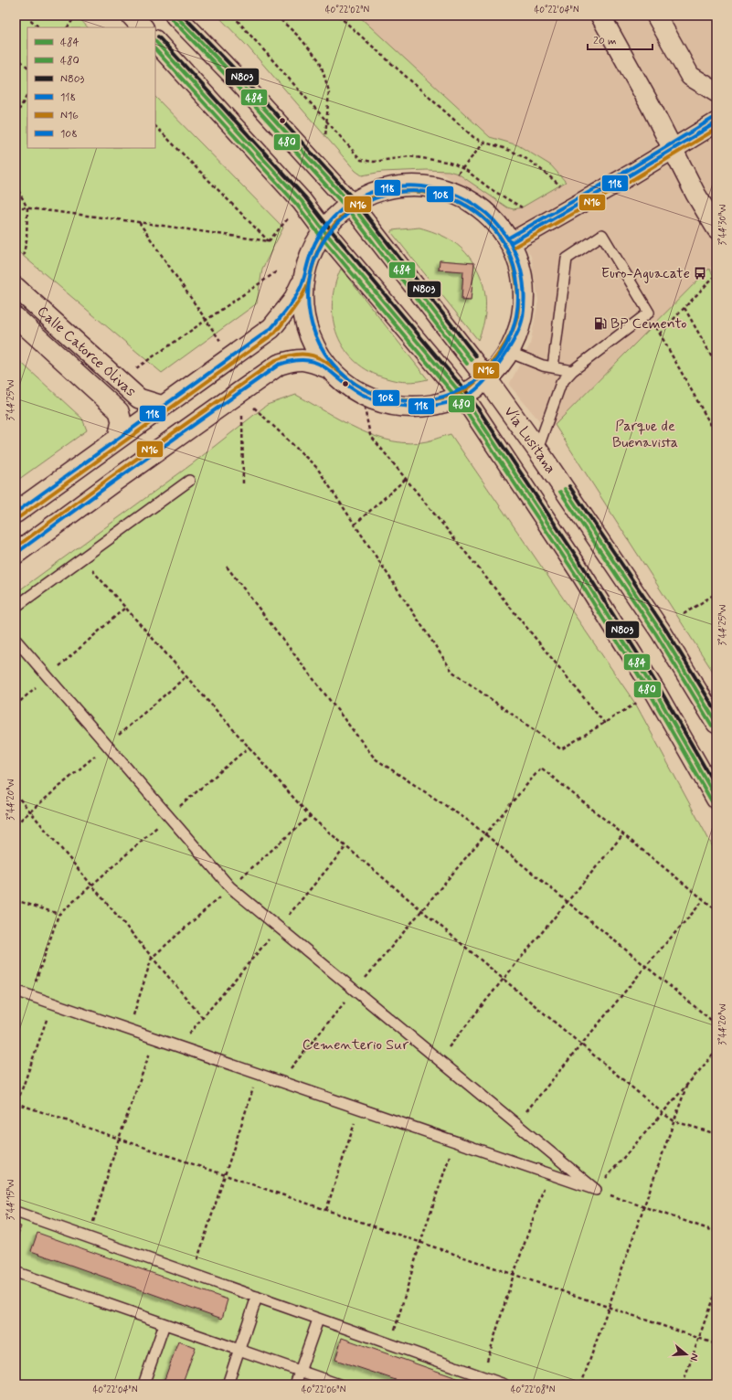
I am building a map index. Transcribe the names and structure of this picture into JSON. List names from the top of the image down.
{
  "streets": {
    "main road": ["Vía Lusitana"],
    "street": ["Calle Catorce Olivas"]
  },
  "parks": ["Parque de Buenavista", "Cementerio Sur"],
  "places": {
    "bus stop": ["Euro-Aguacate"],
    "fuel station": ["BP Cemento"]
  },
  "lines": [
    "transit line 484",
    "transit line N803",
    "transit line 480",
    "transit line 108",
    "transit line 118",
    "transit line N16"
  ],
  "legend": [
    "484",
    "480",
    "N803",
    "118",
    "N16",
    "108"
  ],
  "scale_bar": "20 m",
  "north": "right",
  "coordinates": [
    "40°22'02\"N",
    "40°22'04\"N",
    "3°44'30\"W",
    "3°44'25\"W",
    "3°44'20\"W",
    "3°44'15\"W",
    "40°22'06\"N",
    "40°22'08\"N"
  ]
}
